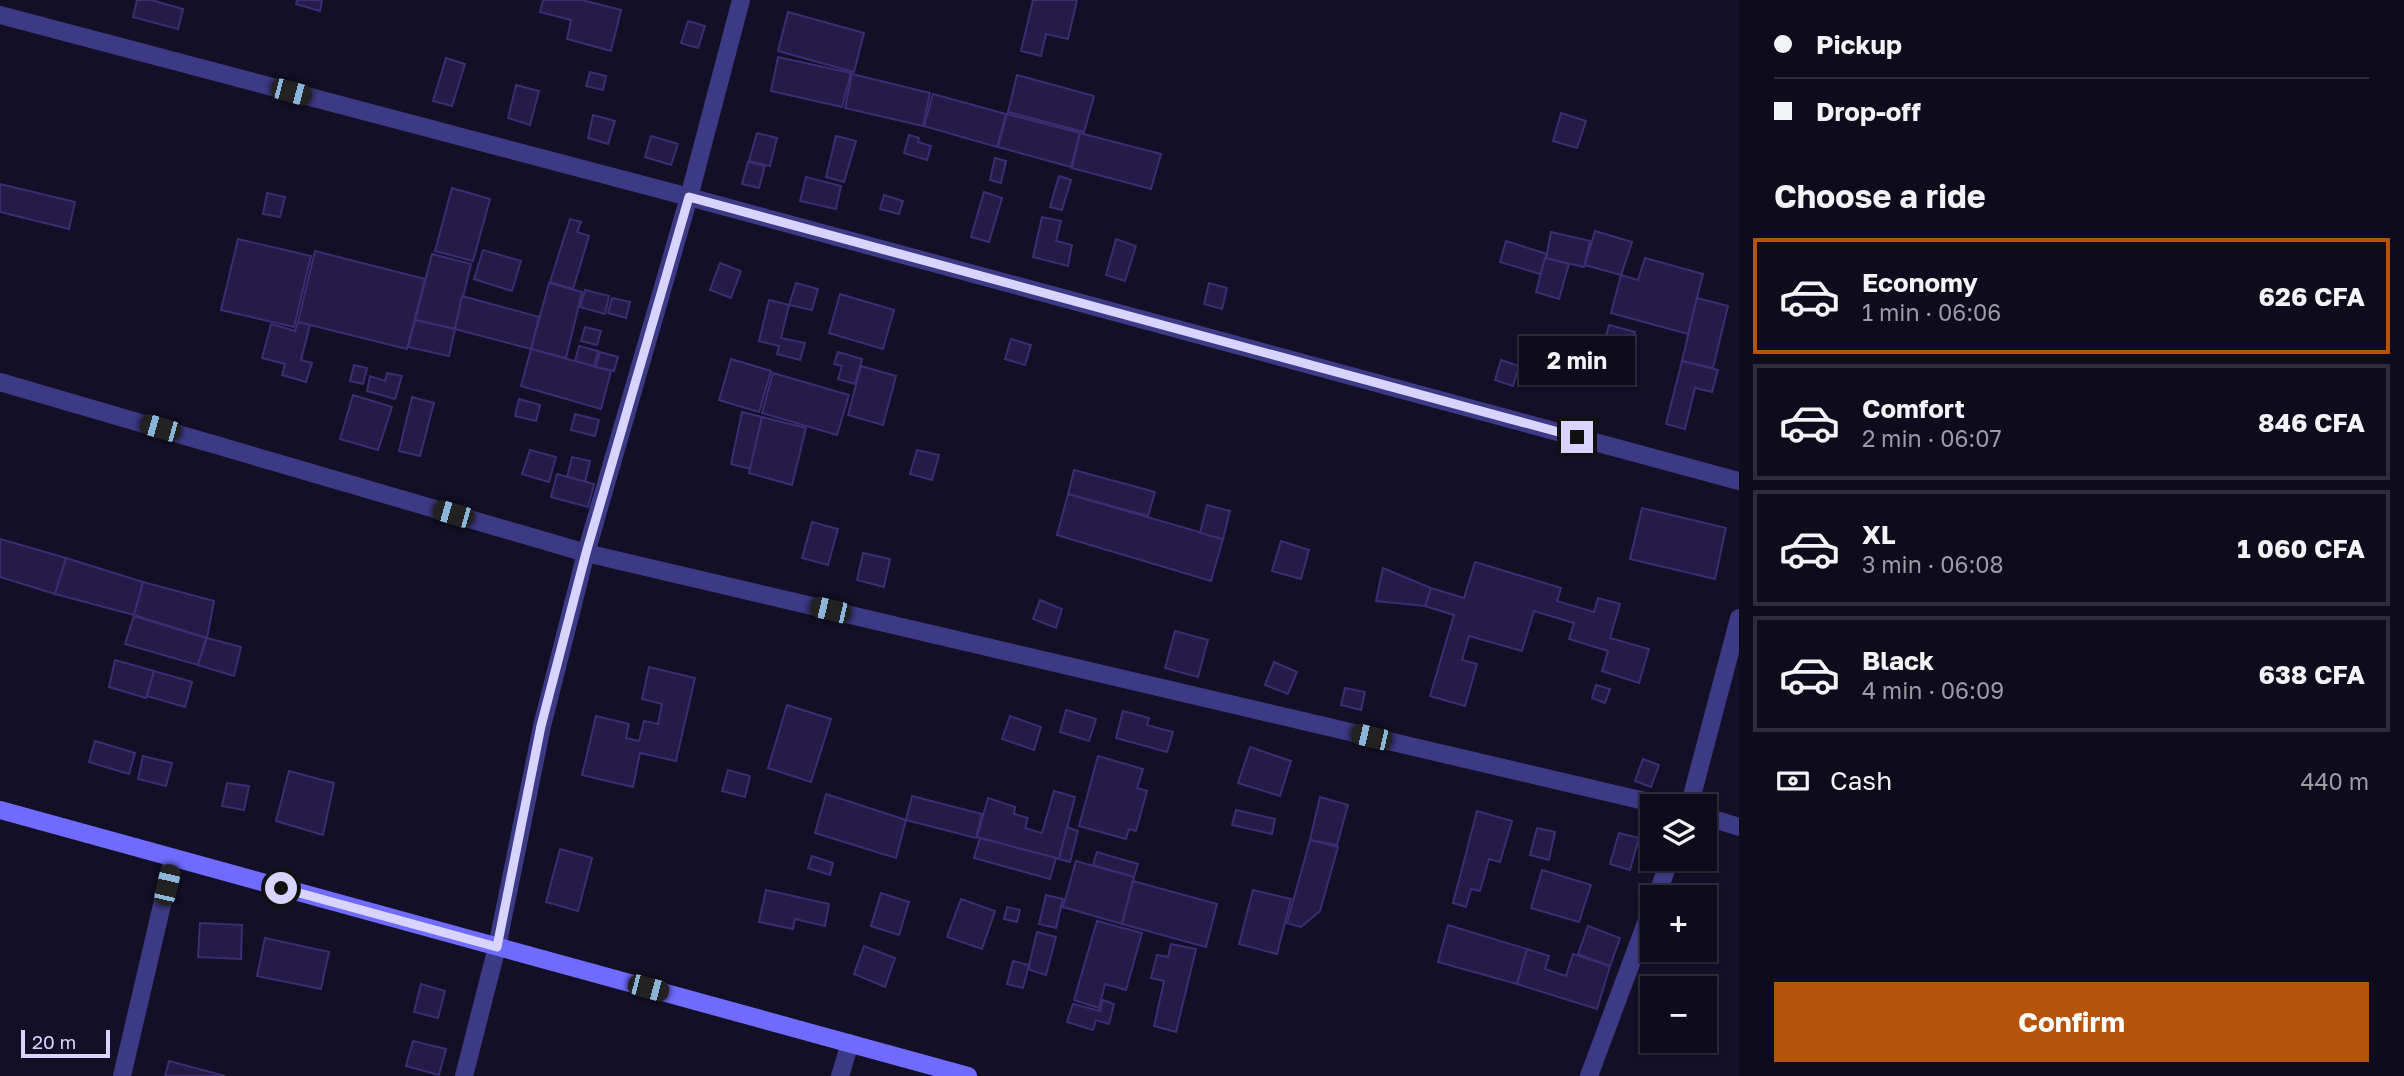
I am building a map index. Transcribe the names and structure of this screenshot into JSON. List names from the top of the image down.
{
  "scale_bar": "20 m",
  "page": {
    "banner": ["Pickup", "Drop-off"],
    "heading": "Choose a ride",
    "list": [
      {
        "name": "Economy",
        "note": "1 min · 06:06",
        "value": "626 CFA"
      },
      {
        "name": "Comfort",
        "note": "2 min · 06:07",
        "value": "846 CFA"
      },
      {
        "name": "XL",
        "note": "3 min · 06:08",
        "value": "1 060 CFA"
      },
      {
        "name": "Black",
        "note": "4 min · 06:09",
        "value": "638 CFA"
      }
    ],
    "bubble": "2 min",
    "pay": ["Cash", "440 m"],
    "map_buttons": ["+", "−"],
    "buttons": "Confirm",
    "scale": "20 m"
  }
}
